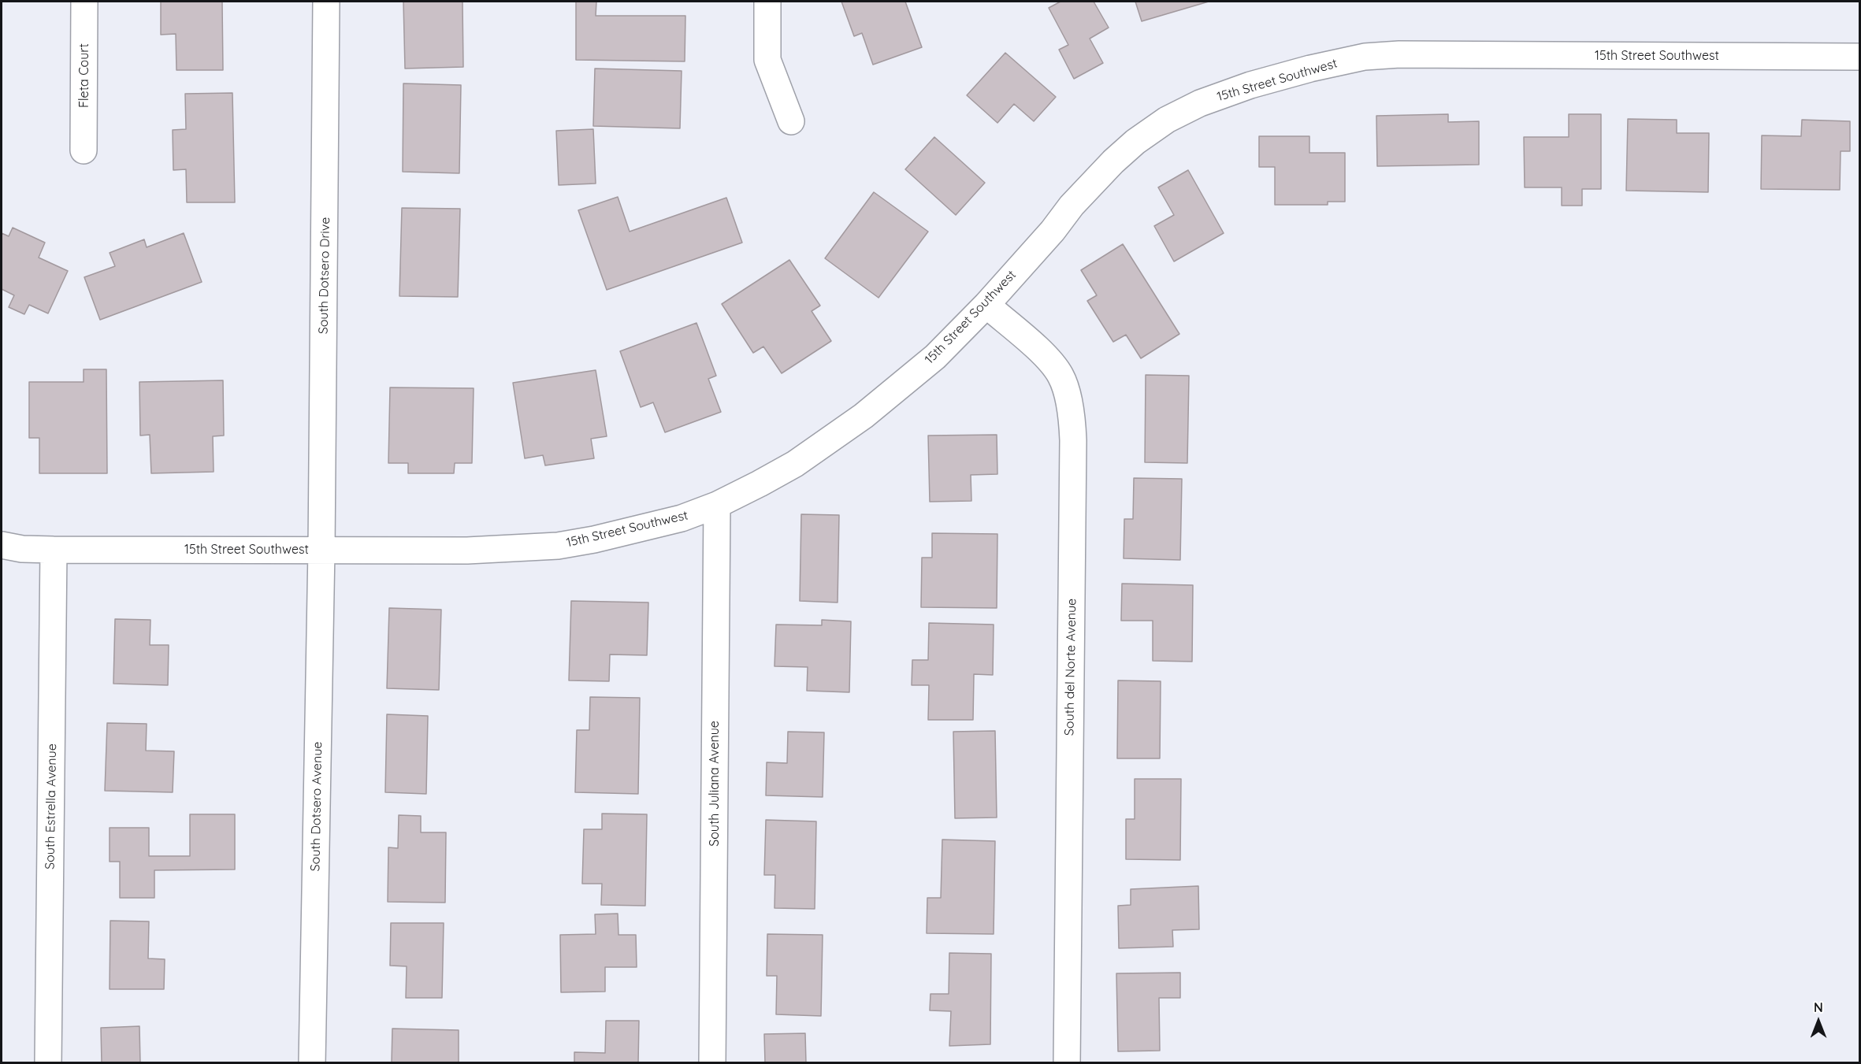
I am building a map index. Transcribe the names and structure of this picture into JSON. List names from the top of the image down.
{
  "streets": {
    "street": [
      "15th Street Southwest",
      "Fleta Court",
      "South Dotsero Drive",
      "South del Norte Avenue",
      "South Juliana Avenue",
      "South Estrella Avenue",
      "South Dotsero Avenue"
    ]
  },
  "crossings": [
    ["15th Street Southwest", "South Dotsero Drive"],
    ["15th Street Southwest", "South del Norte Avenue"],
    ["15th Street Southwest", "South Juliana Avenue"],
    ["15th Street Southwest", "South Estrella Avenue"],
    ["15th Street Southwest", "South Dotsero Avenue"],
    ["South Dotsero Drive", "South Dotsero Avenue"]
  ],
  "north": "top"
}
